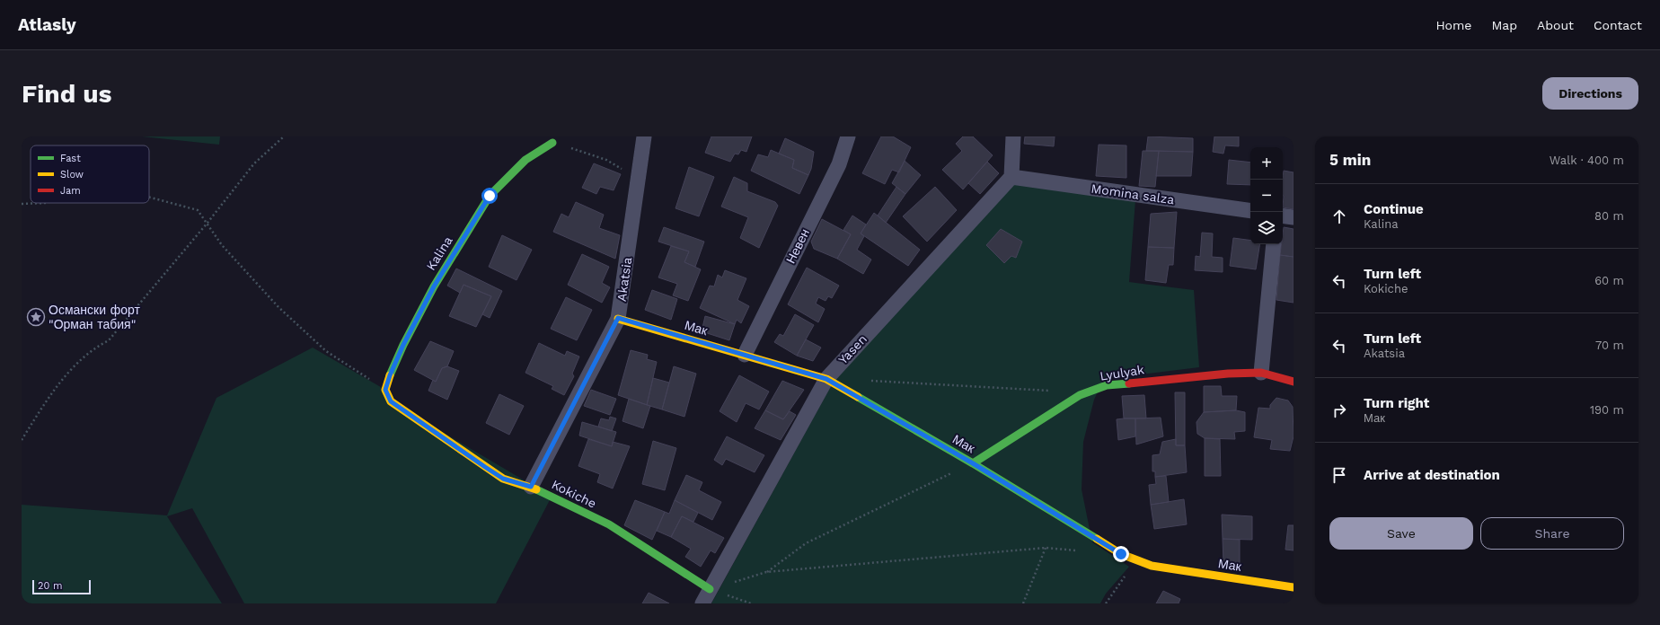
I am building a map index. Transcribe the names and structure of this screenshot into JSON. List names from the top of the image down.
{
  "streets": {
    "street": [
      "Momina salza",
      "Невен",
      "Kalina",
      "Akatsia",
      "Мак",
      "Yasen",
      "Lyulyak",
      "Kokiche"
    ]
  },
  "crossings": [
    ["Momina salza", "Yasen"],
    ["Невен", "Мак"],
    ["Kalina", "Kokiche"],
    ["Akatsia", "Мак"],
    ["Akatsia", "Kokiche"],
    ["Мак", "Yasen"],
    ["Мак", "Lyulyak"],
    ["Yasen", "Kokiche"]
  ],
  "places": {
    "place": ["Османски форт \"Орман табия\""]
  },
  "legend": ["Fast", "Slow", "Jam"],
  "scale_bar": "20 m",
  "page": {
    "header": "Atlasly",
    "nav": [
      "Home",
      "Map",
      "About",
      "Contact"
    ],
    "buttons": [
      "Directions",
      ["Save", "Share"]
    ],
    "title": "Find us",
    "heading": ["5 min", "Walk · 400 m"],
    "map_buttons": ["+", "−"],
    "list": [
      ["Continue", "Kalina", "80 m"],
      ["Turn left", "Kokiche", "60 m"],
      ["Turn left", "Akatsia", "70 m"],
      ["Turn right", "Мак", "190 m"],
      "Arrive at destination"
    ],
    "scale": "20 m"
  }
}
